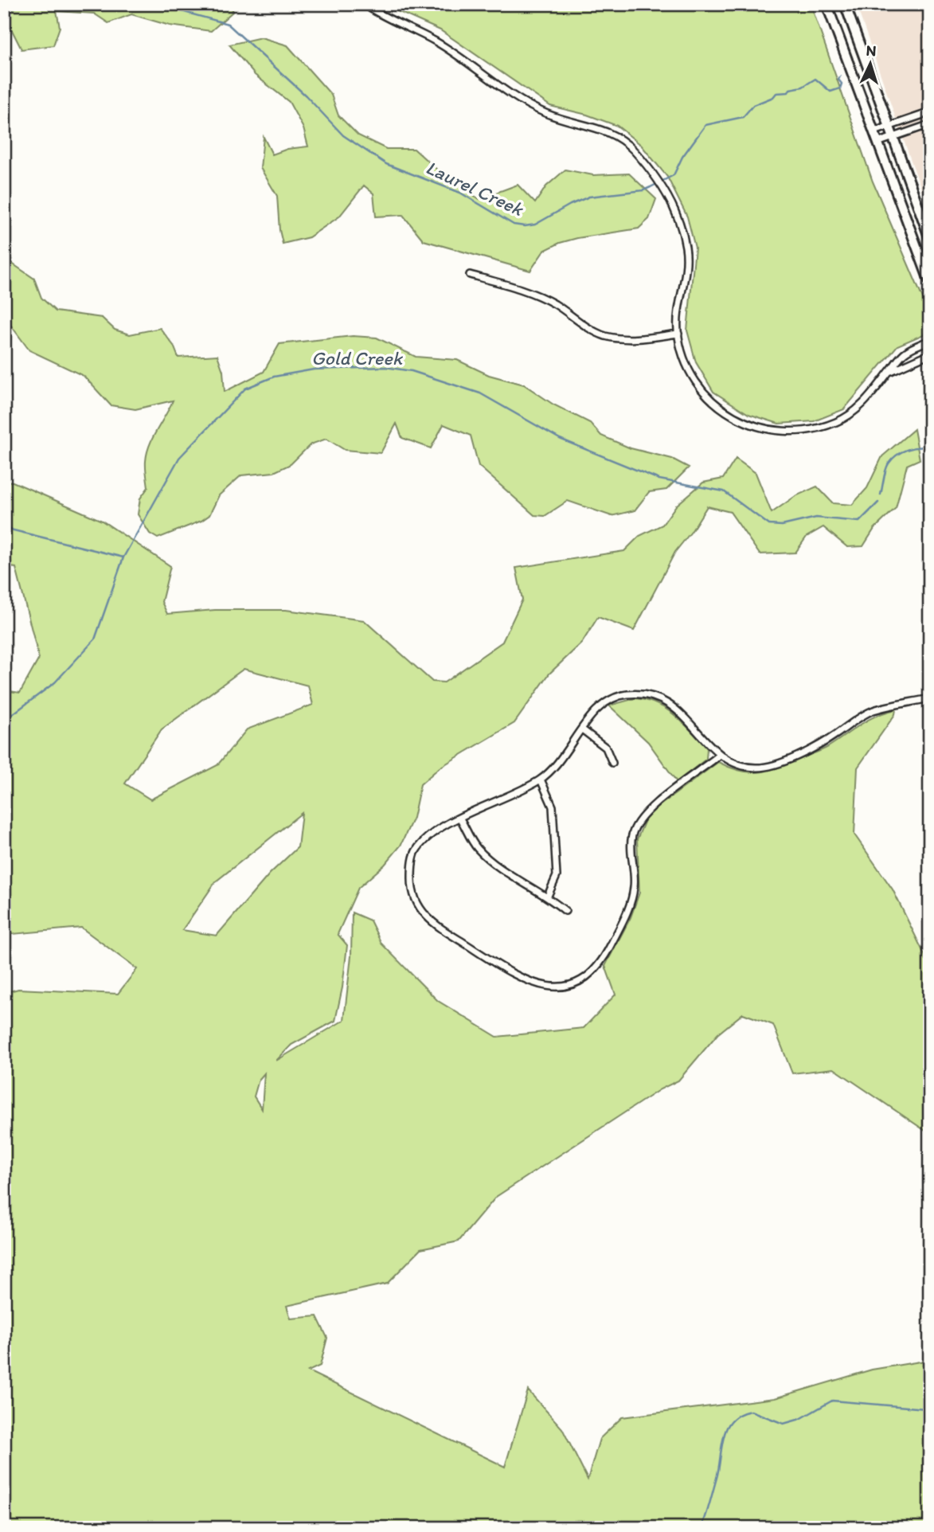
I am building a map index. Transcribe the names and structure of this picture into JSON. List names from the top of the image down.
{
  "water": ["Laurel Creek", "Gold Creek"],
  "north": "top"
}
